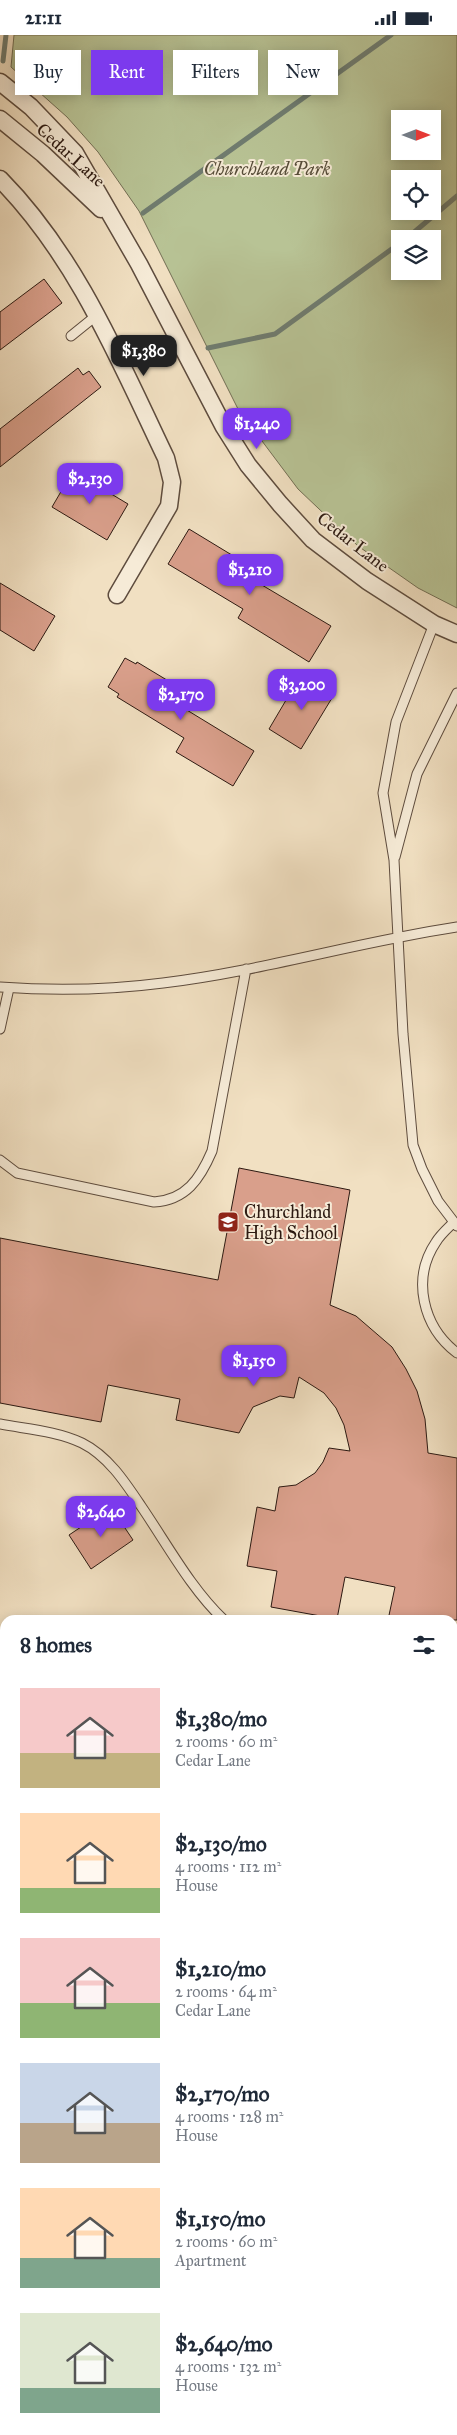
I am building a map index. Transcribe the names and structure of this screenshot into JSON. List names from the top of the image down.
{
  "streets": {
    "street": ["Cedar Lane"]
  },
  "parks": ["Churchland Park"],
  "places": {
    "school or university": ["Churchland High School"]
  },
  "north": "right",
  "page": {
    "status": "21:11",
    "chip": [
      "Buy",
      "Rent",
      "Filters",
      "New"
    ],
    "price": [
      "$1,380",
      "$1,240",
      "$2,130",
      "$1,210",
      "$3,200",
      "$2,170",
      "$1,150",
      "$2,640"
    ],
    "heading": "8 homes",
    "list": [
      {
        "name": "$1,380/mo",
        "note": "2 rooms · 60 m² · Cedar Lane"
      },
      {
        "name": "$2,130/mo",
        "note": "4 rooms · 112 m² · House"
      },
      {
        "name": "$1,210/mo",
        "note": "2 rooms · 64 m² · Cedar Lane"
      },
      {
        "name": "$2,170/mo",
        "note": "4 rooms · 128 m² · House"
      },
      {
        "name": "$1,150/mo",
        "note": "2 rooms · 60 m² · Apartment"
      },
      {
        "name": "$2,640/mo",
        "note": "4 rooms · 132 m² · House"
      }
    ]
  }
}
